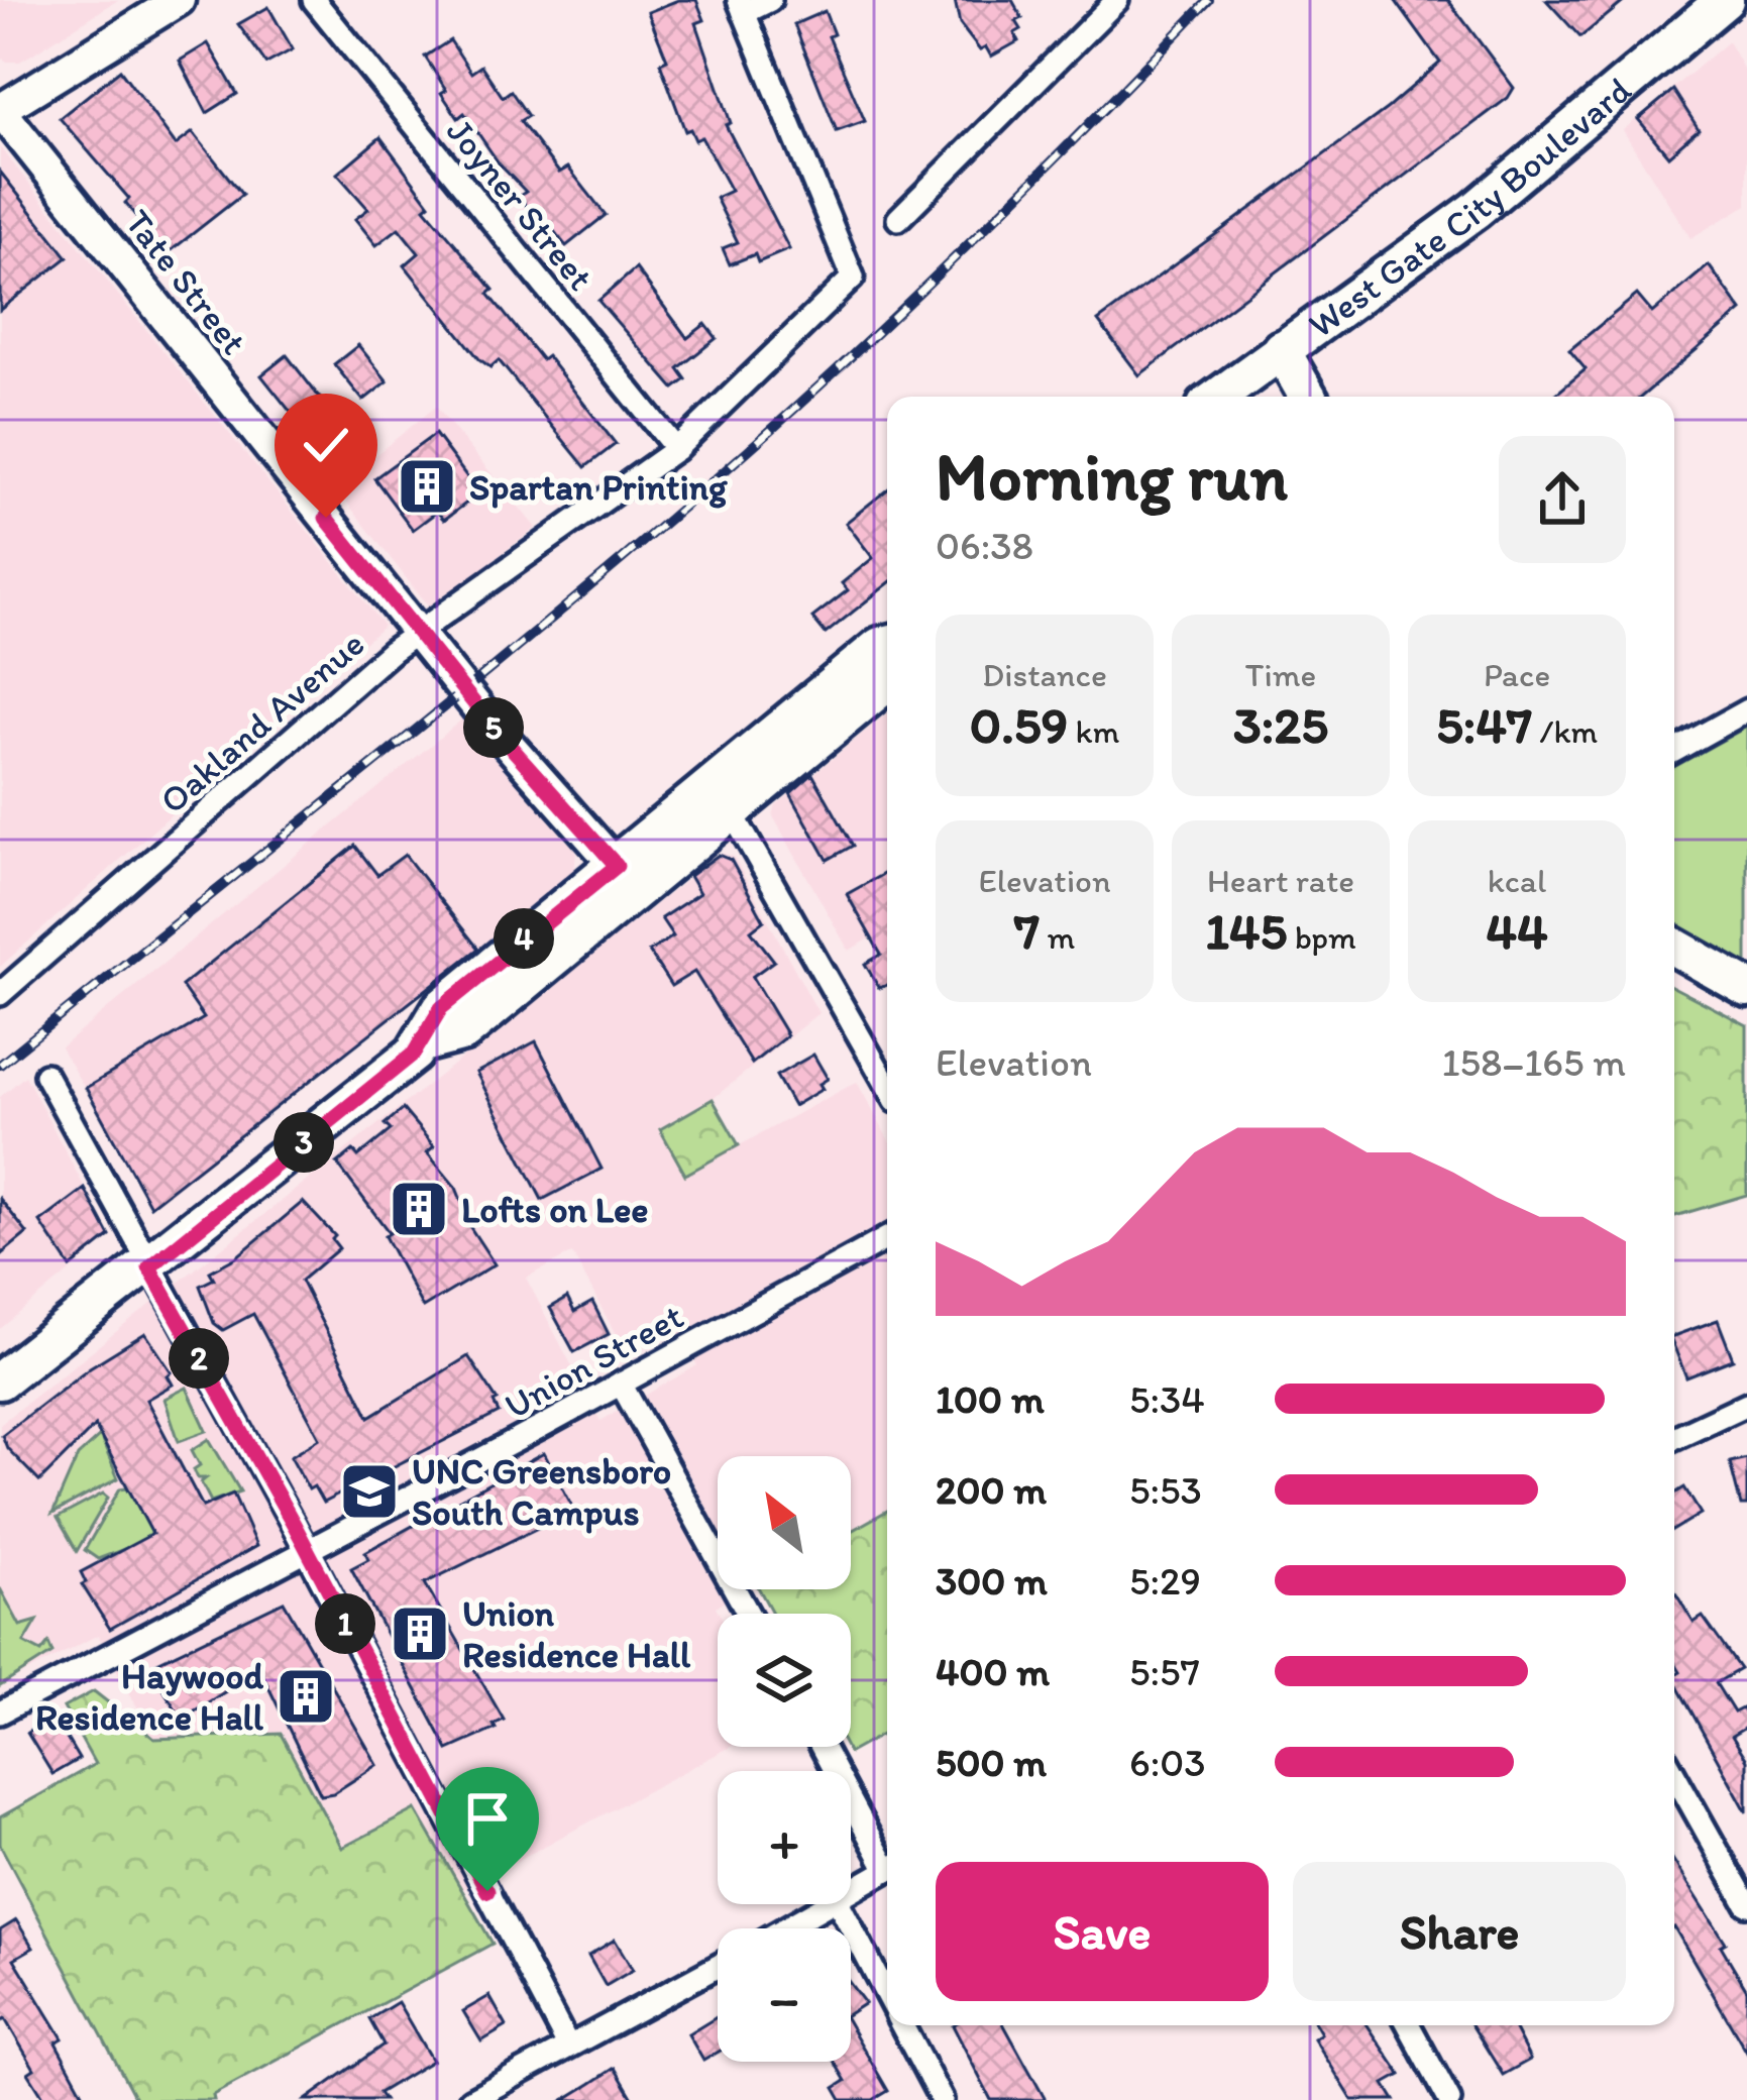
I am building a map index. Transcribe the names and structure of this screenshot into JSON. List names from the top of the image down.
{
  "streets": {
    "main road": ["West Gate City Boulevard"],
    "street": [
      "Joyner Street",
      "Tate Street",
      "Oakland Avenue",
      "Union Street"
    ]
  },
  "crossings": [
    ["Joyner Street", "Oakland Avenue"],
    ["Tate Street", "Oakland Avenue"]
  ],
  "places": {
    "building": [
      "Spartan Printing",
      "Lofts on Lee",
      "Union Residence Hall",
      "Haywood Residence Hall"
    ],
    "school or university": ["UNC Greensboro South Campus"]
  },
  "north": "top left",
  "page": {
    "heading": ["Morning run", "06:38"],
    "stats": [
      ["Distance", "0.59 km"],
      ["Time", "3:25"],
      ["Pace", "5:47 /km"],
      ["Elevation", "7 m"],
      ["Heart rate", "145 bpm"],
      ["kcal", "44"]
    ],
    "pins": [
      "5",
      "4",
      "3",
      "2",
      "1"
    ],
    "chart": ["Elevation", "158–165 m"],
    "list": [
      {
        "name": "100 m",
        "note": "5:34"
      },
      {
        "name": "200 m",
        "note": "5:53"
      },
      {
        "name": "300 m",
        "note": "5:29"
      },
      {
        "name": "400 m",
        "note": "5:57"
      },
      {
        "name": "500 m",
        "note": "6:03"
      }
    ],
    "map_buttons": ["+", "−"],
    "buttons": ["Save", "Share"]
  }
}
